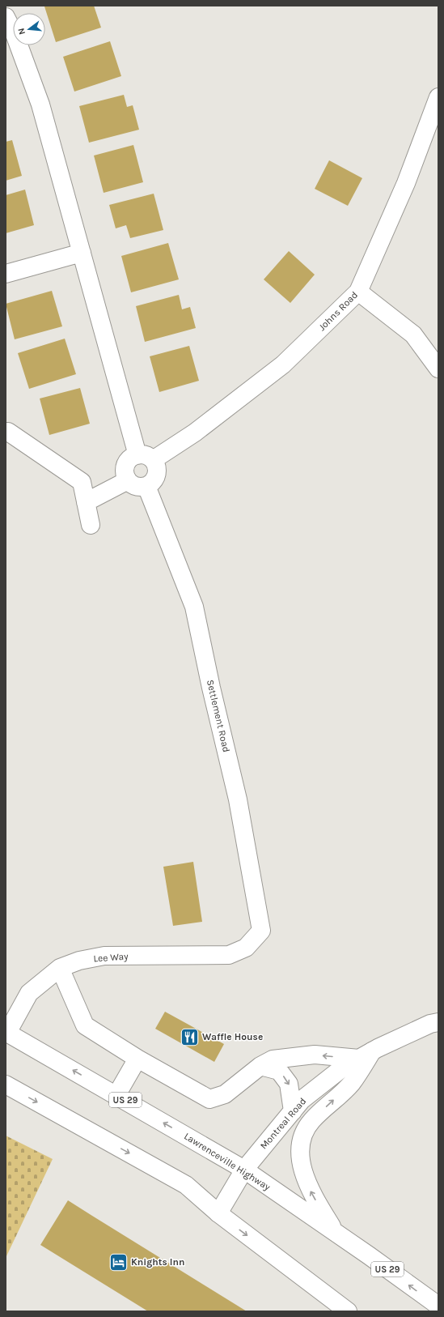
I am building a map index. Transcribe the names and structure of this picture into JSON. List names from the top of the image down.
{
  "streets": {
    "street": [
      "Johns Road",
      "Settlement Road",
      "Lee Way",
      "US 29",
      "Montreal Road",
      "Lawrenceville Highway"
    ]
  },
  "crossings": [
    ["Johns Road", "Settlement Road"],
    ["Settlement Road", "Lee Way"],
    ["Lee Way", "Lawrenceville Highway"],
    ["Montreal Road", "Lawrenceville Highway"]
  ],
  "places": {
    "restaurant": ["Waffle House"],
    "hotel": ["Knights Inn"]
  },
  "north": "left"
}
